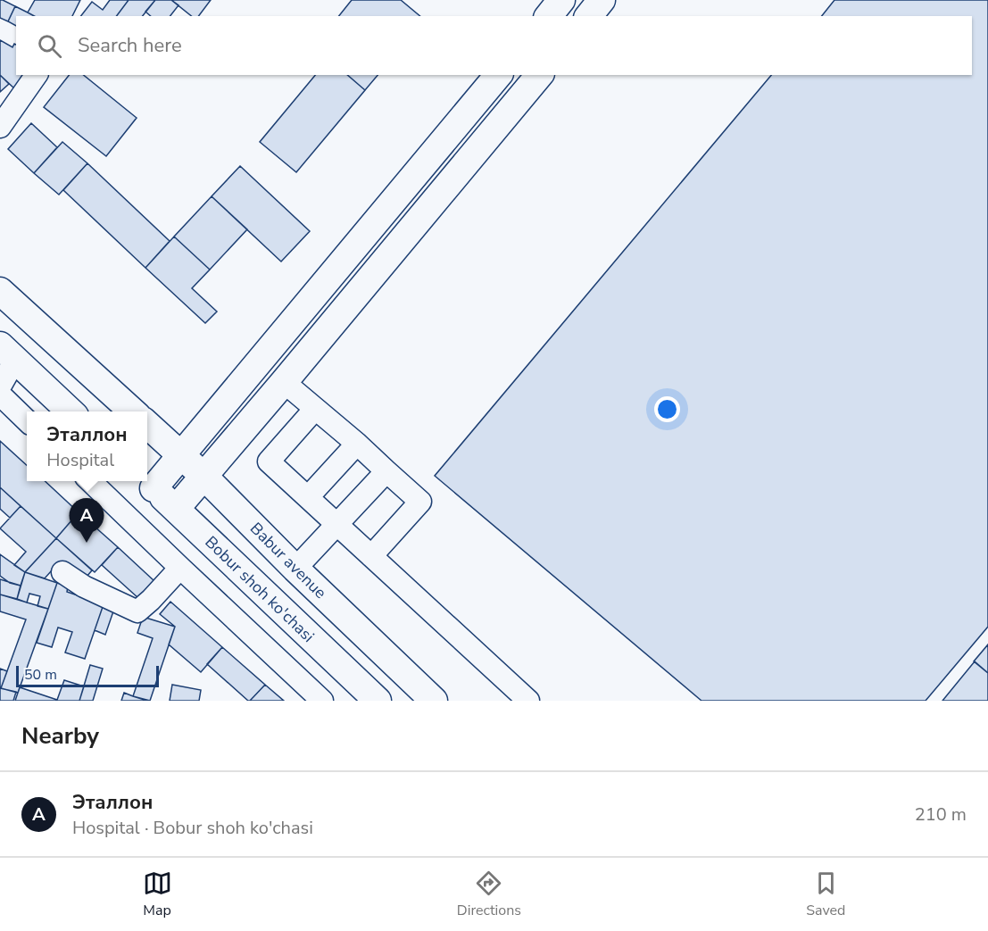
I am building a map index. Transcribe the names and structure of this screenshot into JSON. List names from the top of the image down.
{
  "streets": {
    "main road": ["Babur avenue", "Bobur shoh ko'chasi"]
  },
  "scale_bar": "50 m",
  "page": {
    "search": "Search here",
    "popup": ["Эталлон", "Hospital"],
    "pins": "A",
    "scale": "50 m",
    "heading": "Nearby",
    "list": [
      {
        "mark": "A",
        "name": "Эталлон",
        "note": "Hospital · Bobur shoh ko'chasi",
        "value": "210 m"
      }
    ],
    "nav": ["Map", "Directions", "Saved"]
  }
}
